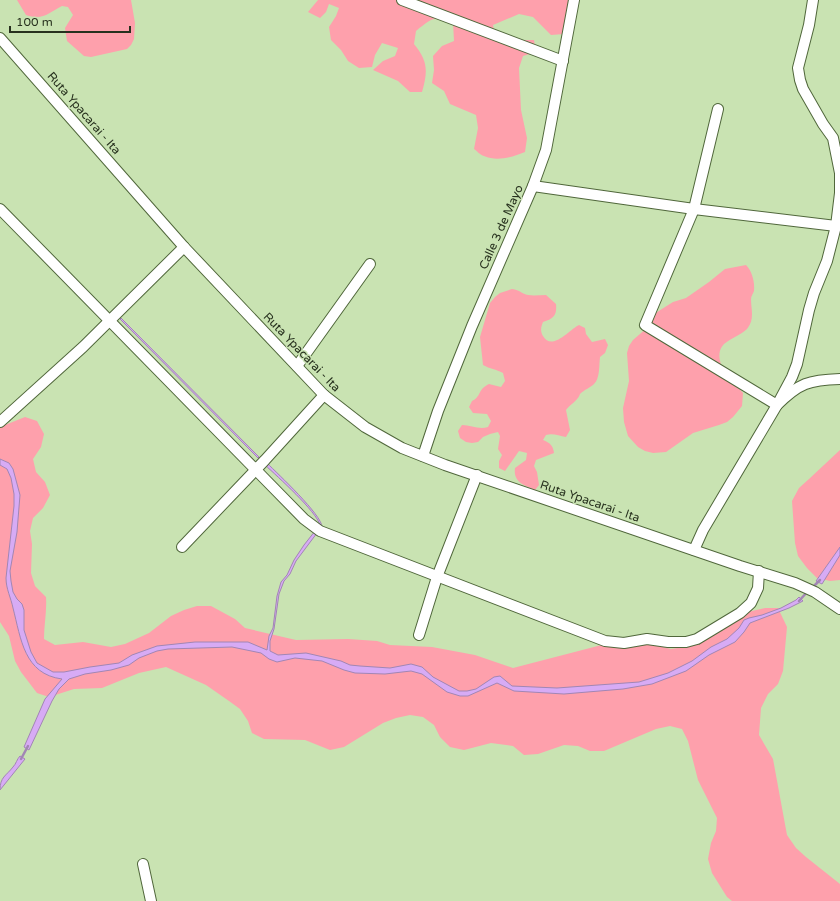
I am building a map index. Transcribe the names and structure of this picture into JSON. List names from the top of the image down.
{
  "streets": {
    "street": ["Ruta Ypacarai - Ita", "Calle 3 de Mayo"]
  },
  "crossings": [
    ["Ruta Ypacarai - Ita", "Calle 3 de Mayo"]
  ],
  "scale_bar": "100 m"
}
